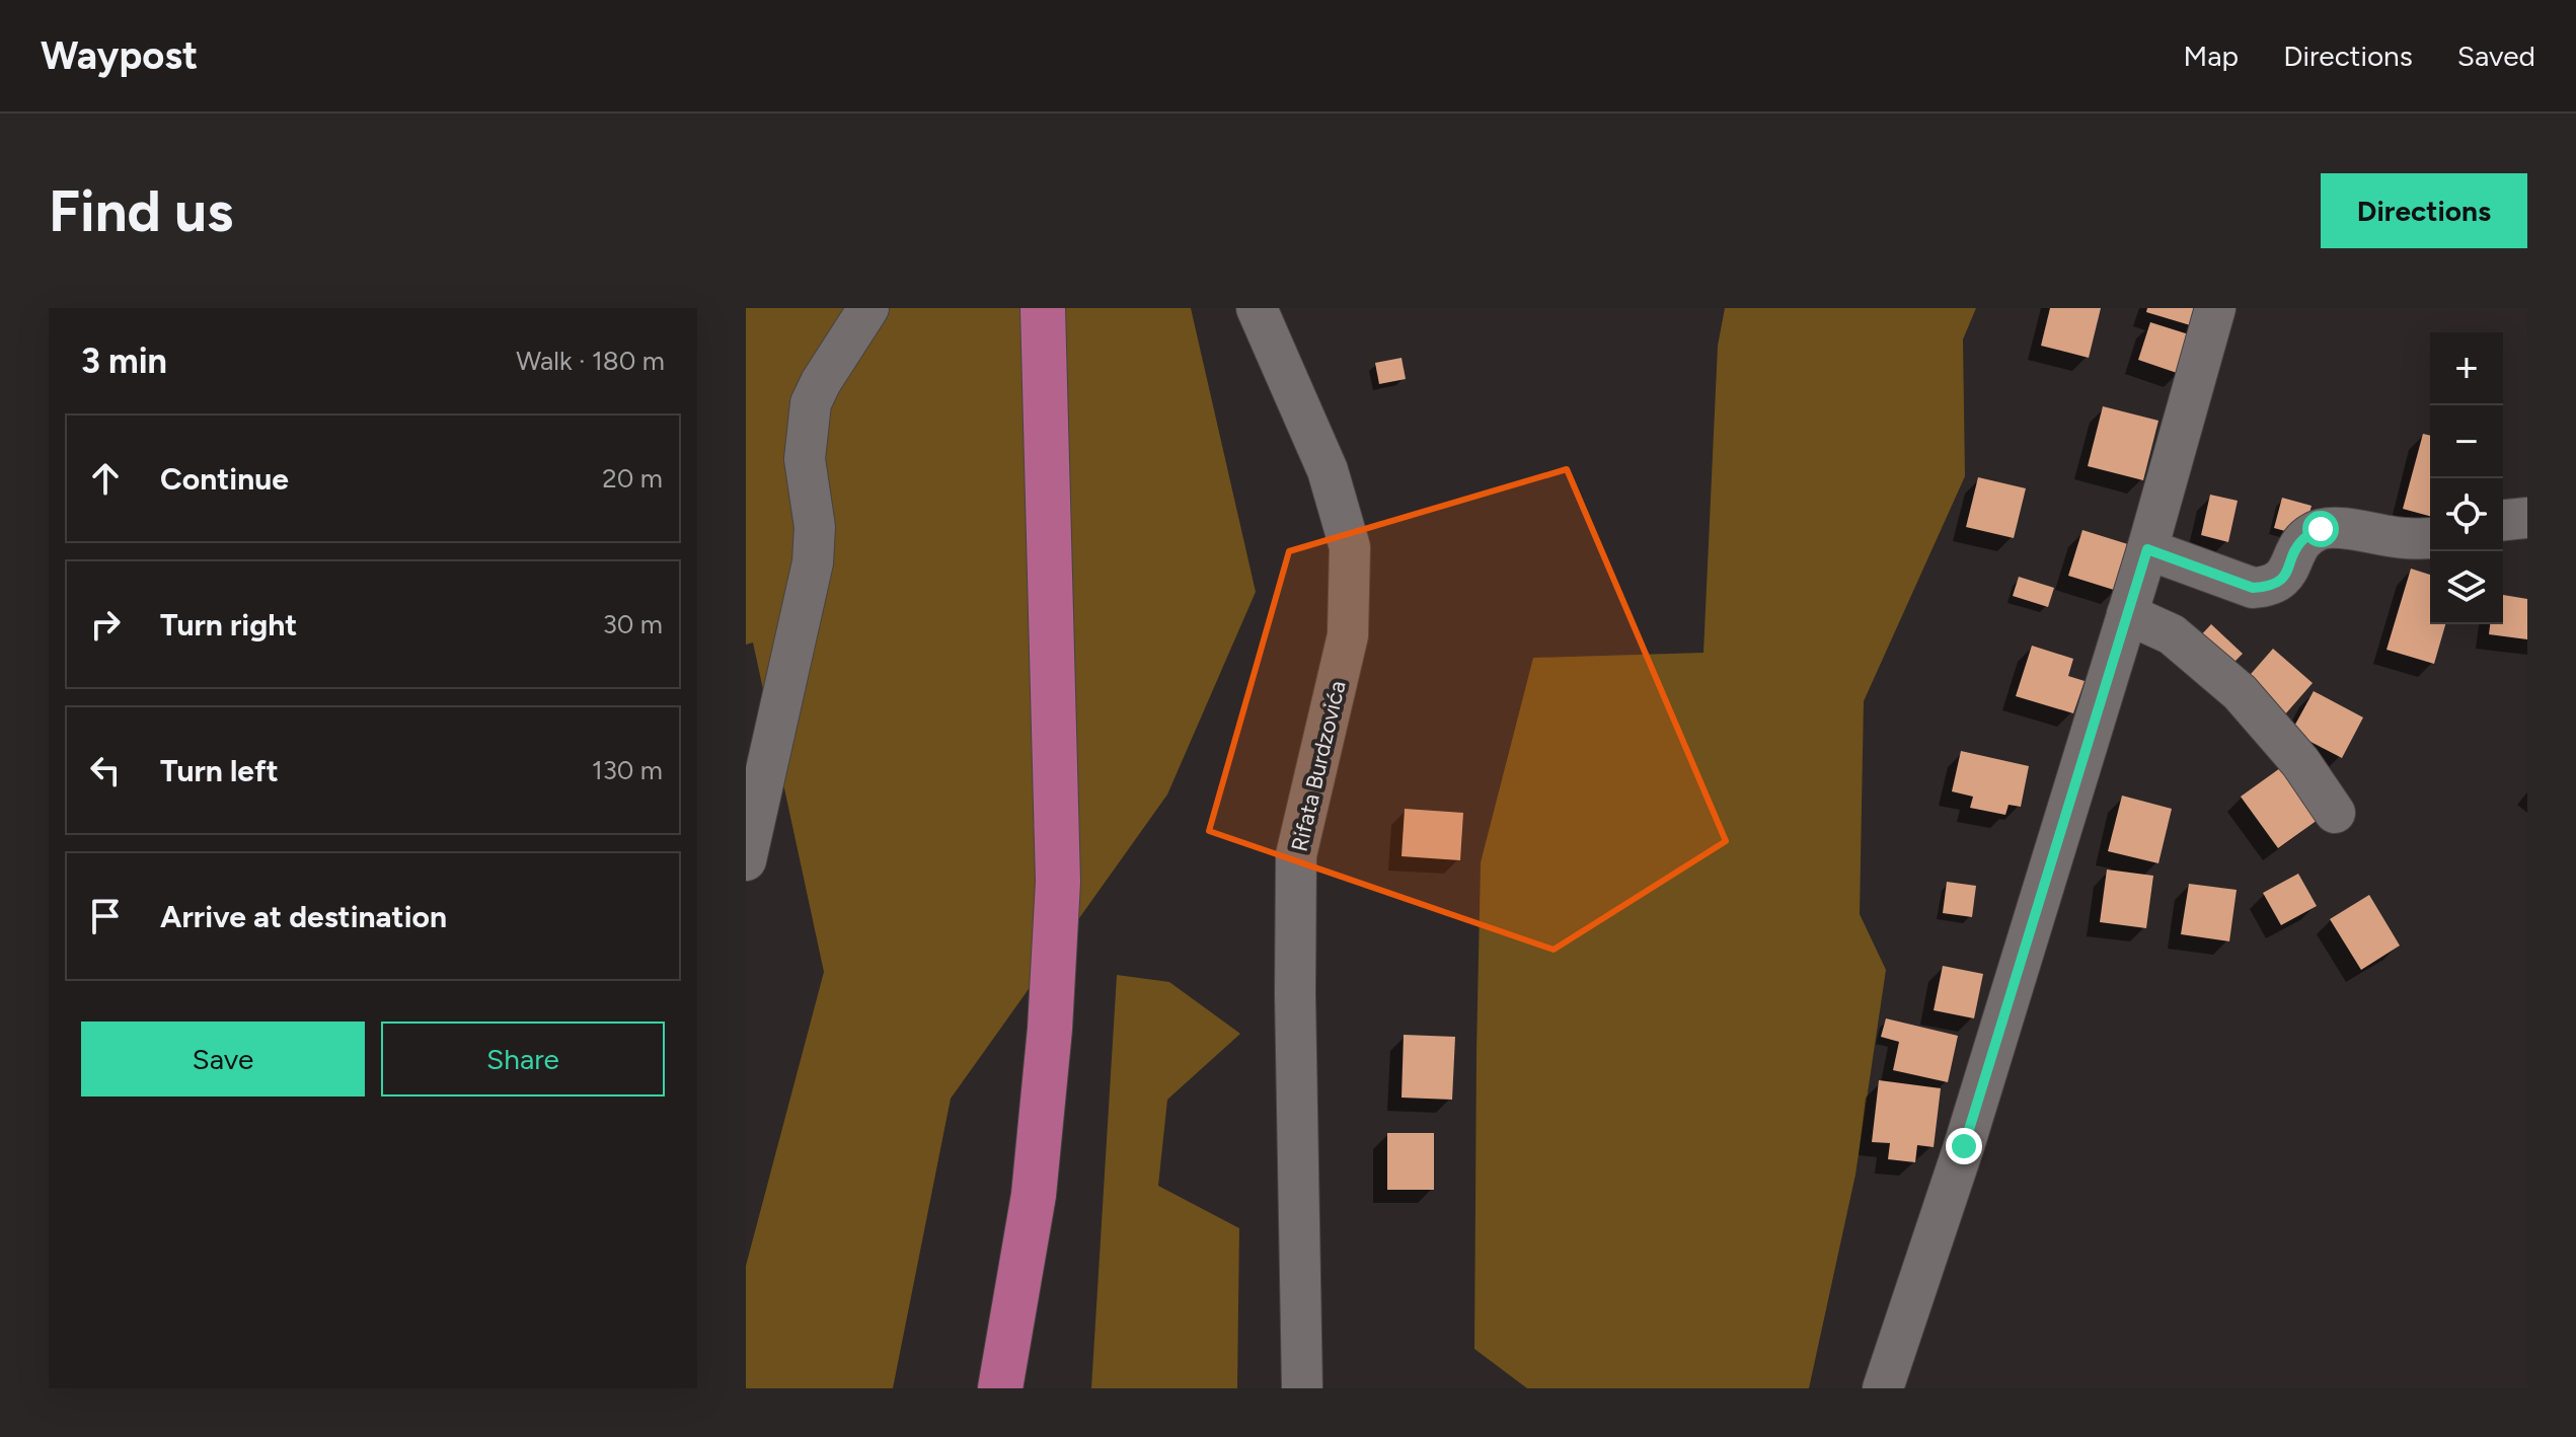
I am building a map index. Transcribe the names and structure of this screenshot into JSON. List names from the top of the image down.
{
  "streets": {
    "street": ["Rifata Burdzovića"]
  },
  "page": {
    "header": "Waypost",
    "nav": ["Map", "Directions", "Saved"],
    "buttons": [
      "Directions",
      ["Save", "Share"]
    ],
    "title": "Find us",
    "heading": ["3 min", "Walk · 180 m"],
    "map_buttons": ["+", "−"],
    "list": [
      ["Continue", "20 m"],
      ["Turn right", "30 m"],
      ["Turn left", "130 m"],
      "Arrive at destination"
    ]
  }
}
